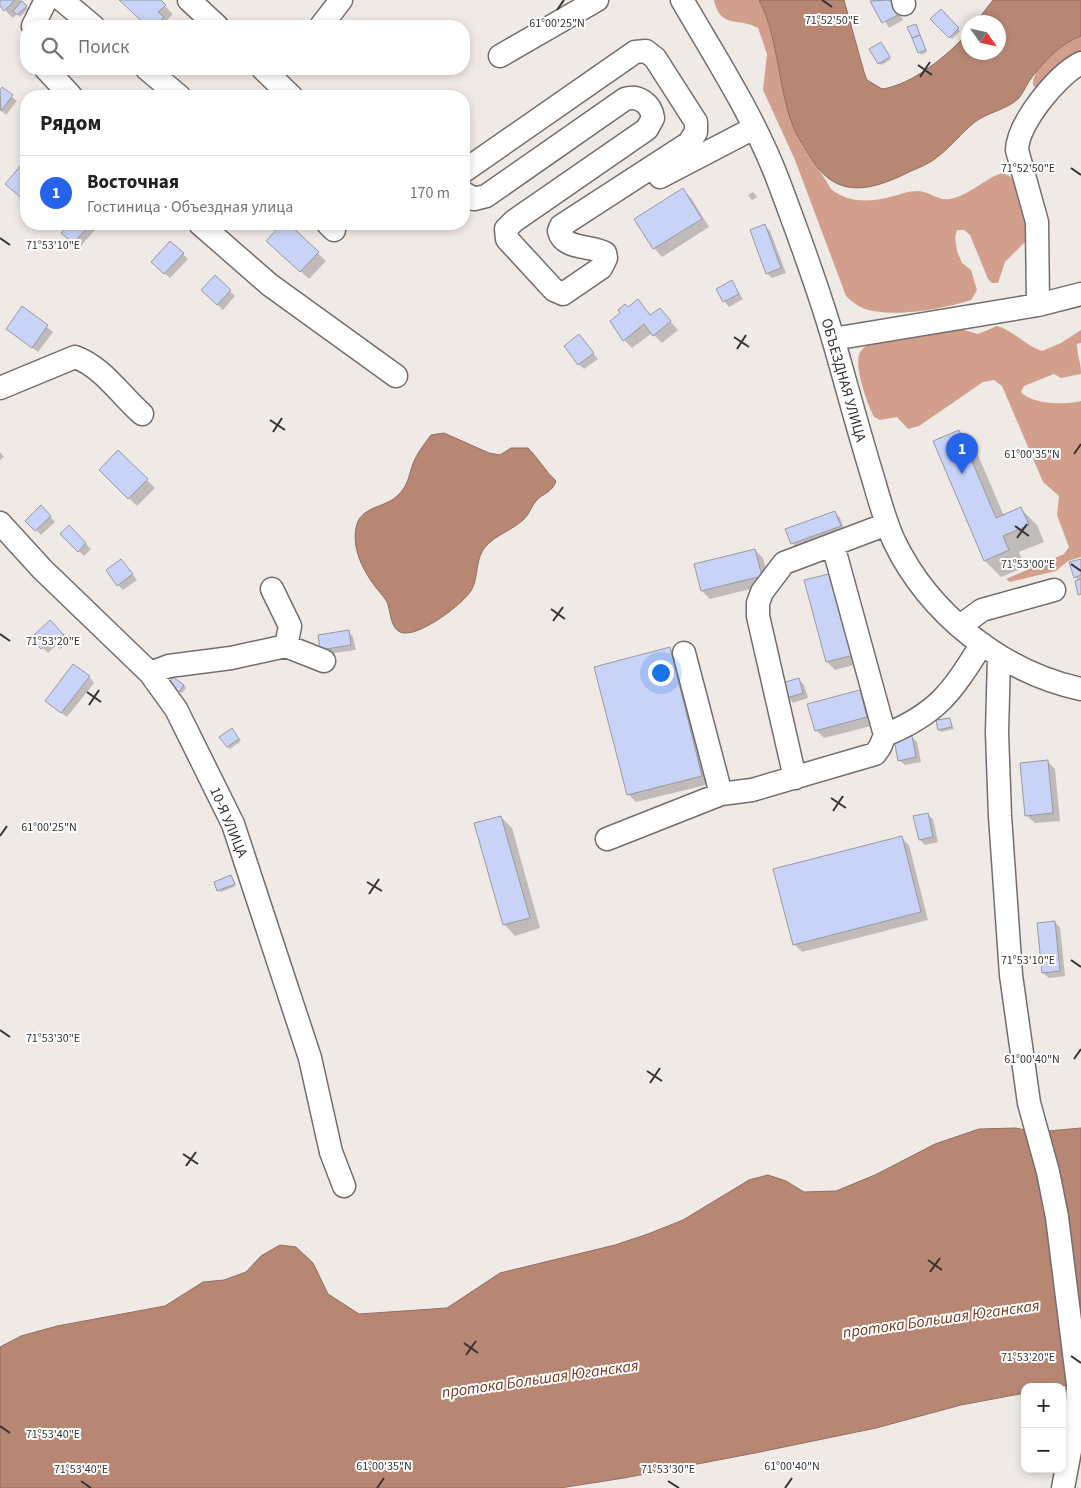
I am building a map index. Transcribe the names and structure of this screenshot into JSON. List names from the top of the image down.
{
  "streets": {
    "street": ["ОБЪЕЗДНАЯ УЛИЦА", "10-Я УЛИЦА"]
  },
  "water": ["протока Большая Юганская"],
  "north": "bottom right",
  "page": {
    "search": "Поиск",
    "heading": "Рядом",
    "list": [
      {
        "mark": "1",
        "name": "Восточная",
        "note": "Гостиница · Объездная улица",
        "value": "170 m"
      }
    ],
    "pins": "1",
    "map_buttons": ["+", "−"]
  },
  "coordinates": [
    "71°52'50\"E",
    "61°00'25\"N",
    "71°53'10\"E",
    "61°00'35\"N",
    "71°53'00\"E",
    "71°53'20\"E",
    "71°53'30\"E",
    "61°00'40\"N",
    "71°53'40\"E"
  ]
}
